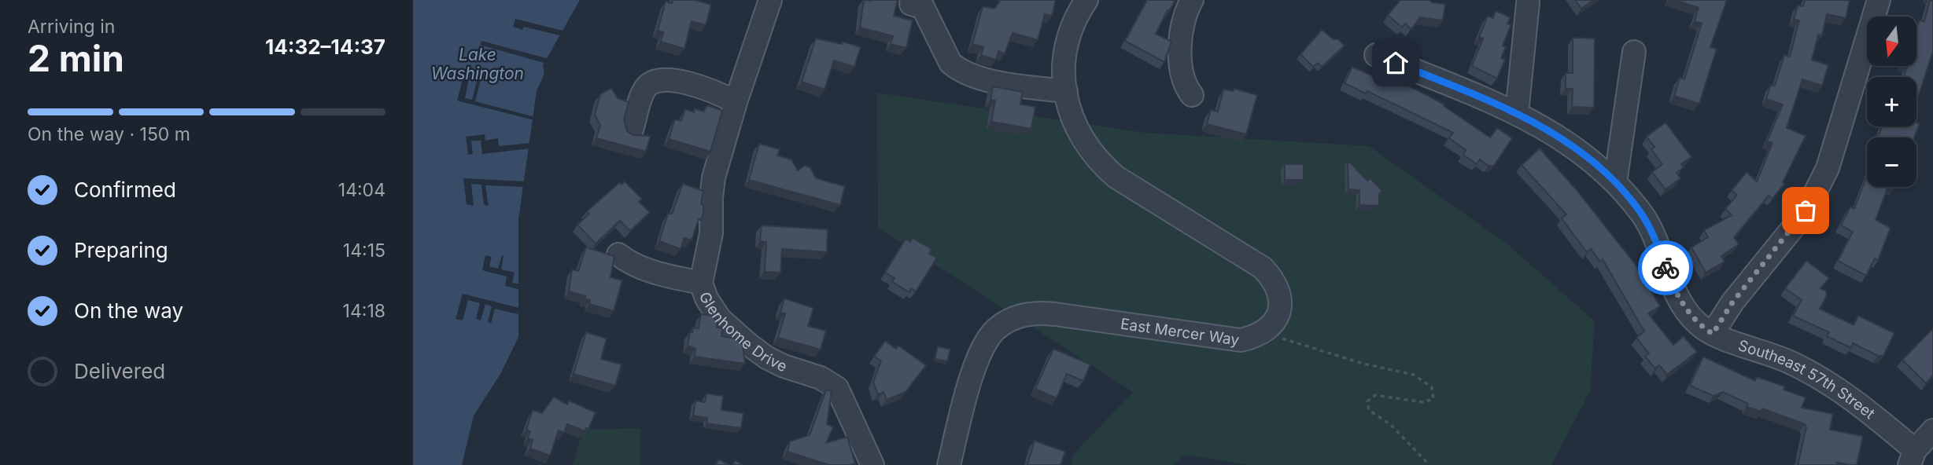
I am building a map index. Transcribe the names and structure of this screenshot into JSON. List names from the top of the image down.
{
  "streets": {
    "street": ["Glenhome Drive", "East Mercer Way", "Southeast 57th Street"]
  },
  "water": ["Lake Washington"],
  "north": "bottom",
  "page": {
    "heading": ["2 min", "Arriving in", "14:32–14:37"],
    "map_buttons": ["+", "−"],
    "bar": "On the way · 150 m",
    "list": [
      ["Confirmed", "14:04"],
      ["Preparing", "14:15"],
      ["On the way", "14:18"],
      "Delivered"
    ]
  }
}
